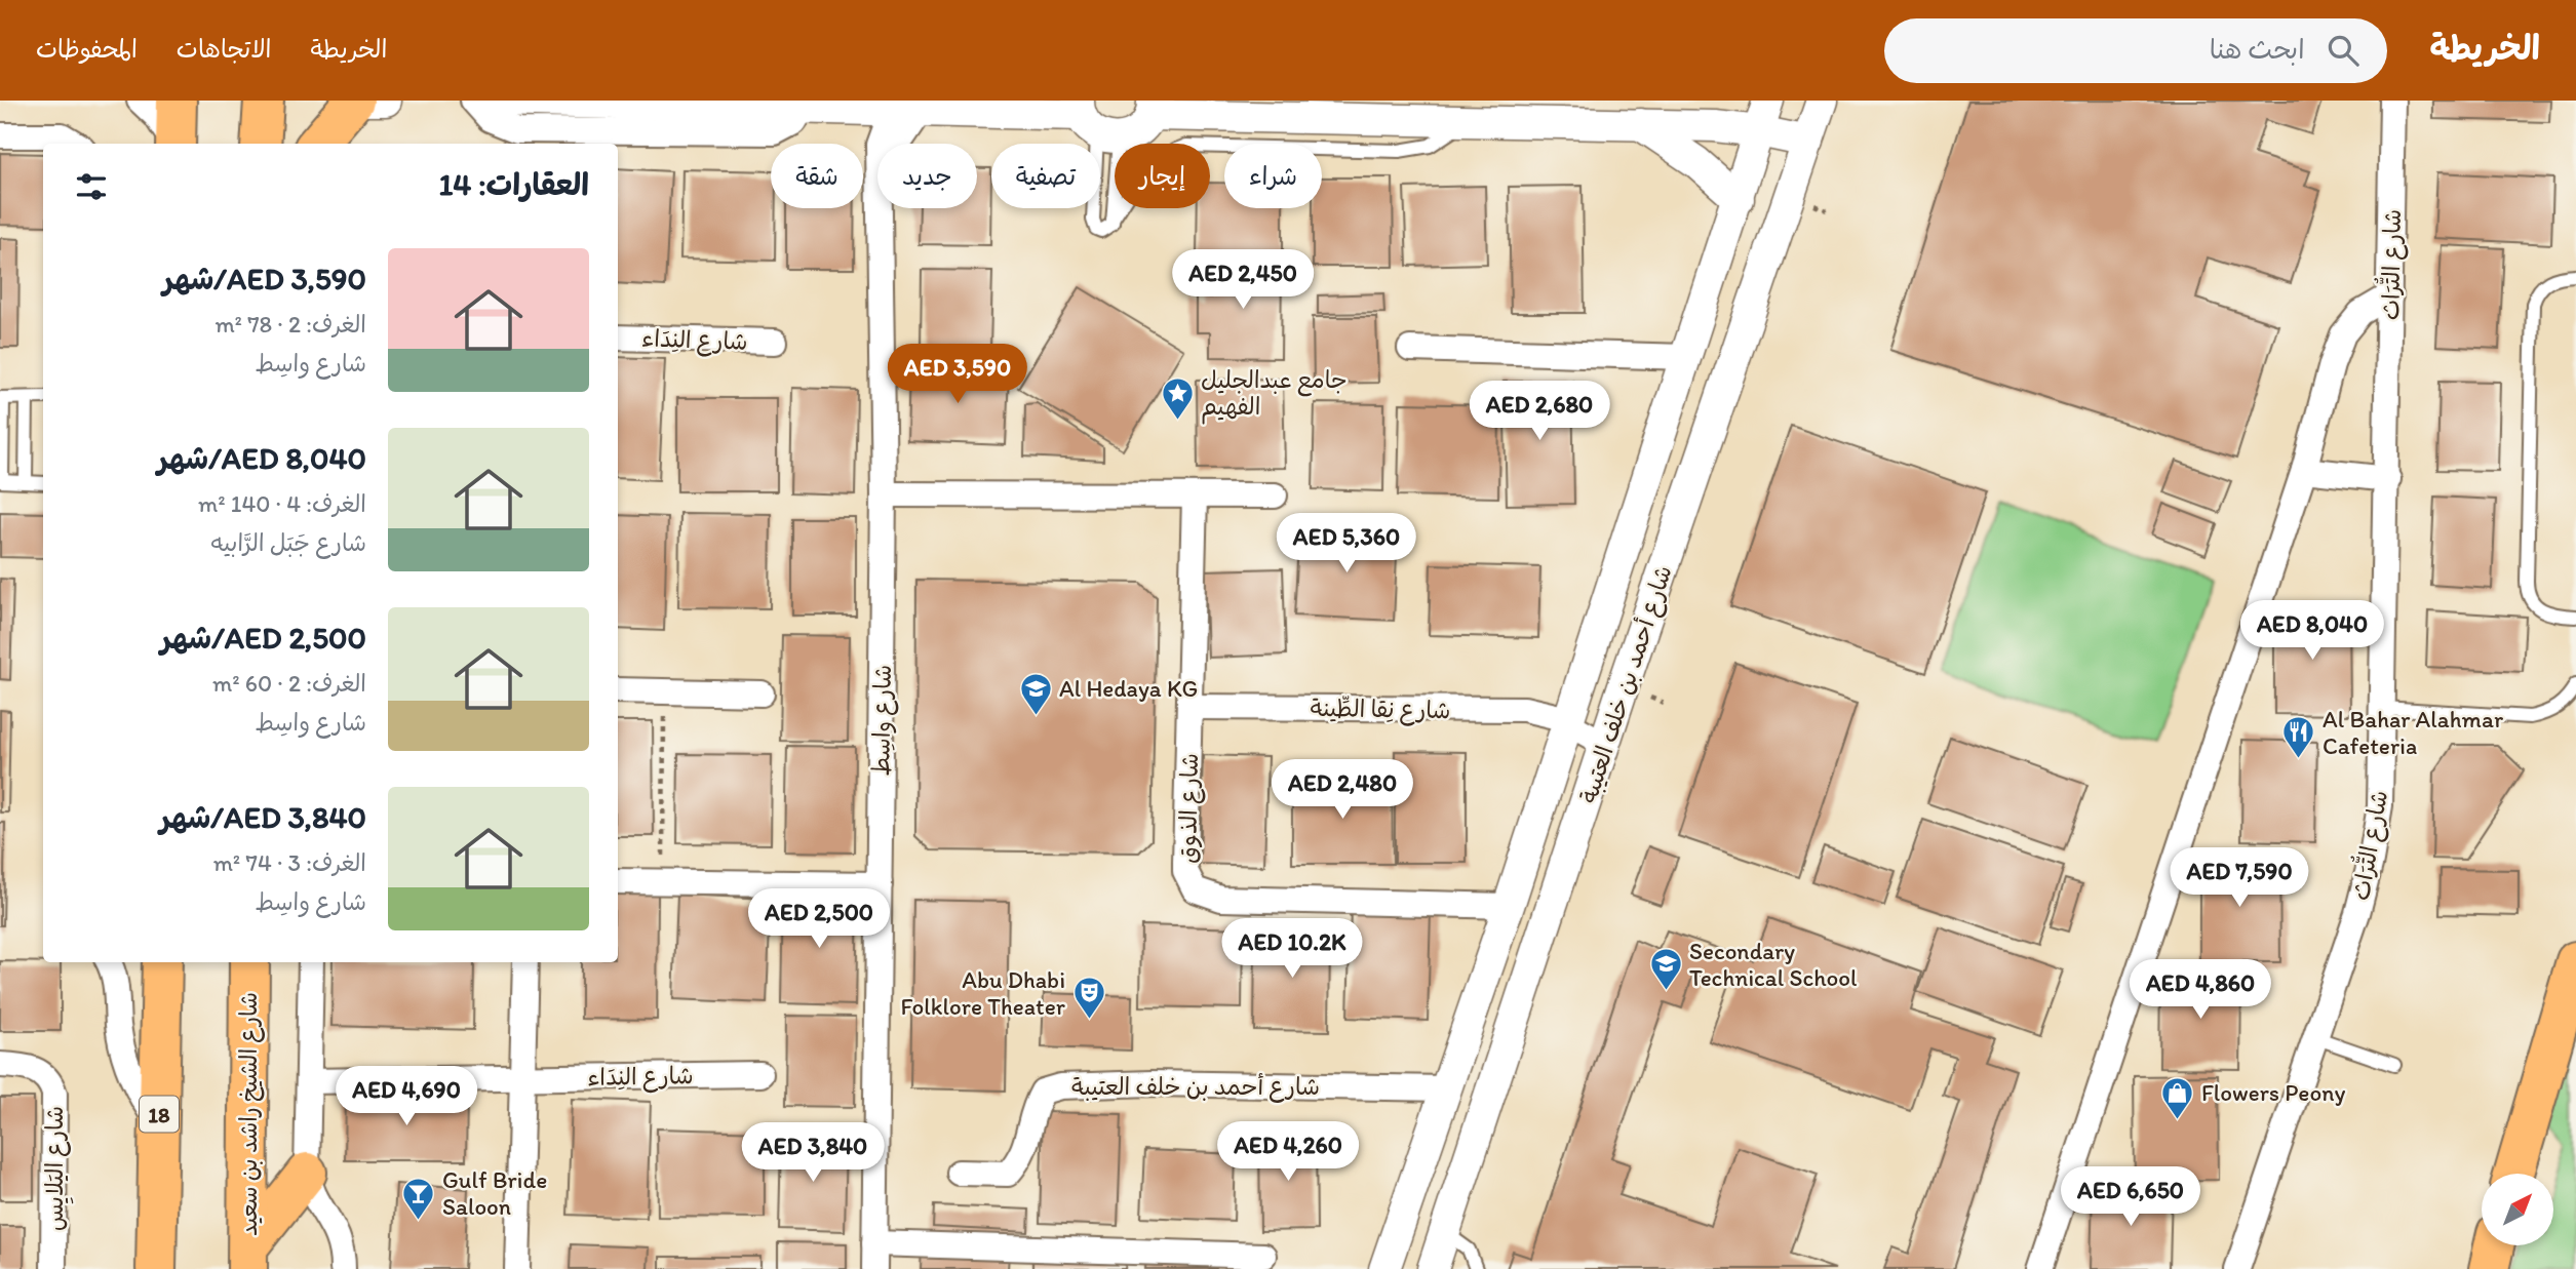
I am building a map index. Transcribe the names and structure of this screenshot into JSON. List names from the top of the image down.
{
  "streets": {
    "main road": ["18", "شارع الشيخ راشد بن سعيد"],
    "street": [
      "شارع التُّرَاث",
      "شارع النِدَاء",
      "شارع أحمد بن خلف العتيبة",
      "شارع نِقا الطِّينة",
      "شارع واسِط",
      "شارع الذوق",
      "شارع اليَلايِس"
    ]
  },
  "crossings": [
    ["شارع أحمد بن خلف العتيبة", "شارع نِقا الطِّينة"],
    ["شارع أحمد بن خلف العتيبة", "شارع الذوق"],
    ["شارع نِقا الطِّينة", "شارع الذوق"]
  ],
  "places": {
    "place": ["جامع عبدالجليل الفهيم"],
    "school or university": ["Al Hedaya KG", "Secondary Technical School"],
    "restaurant": ["Al Bahar Alahmar Cafeteria"],
    "theatre": ["Abu Dhabi Folklore Theater"],
    "shop": ["Flowers Peony"],
    "bar": ["Gulf Bride Saloon"]
  },
  "north": "top right",
  "page": {
    "header": "الخريطة",
    "search": "ابحث هنا",
    "nav": ["الخريطة", "الاتجاهات", "المحفوظات"],
    "chip": [
      "شراء",
      "إيجار",
      "تصفية",
      "جديد",
      "شقة"
    ],
    "heading": "العقارات: 14",
    "list": [
      {
        "name": "AED 3,590/شهر",
        "note": "الغرف: 2 · 78 m² · شارع واسِط"
      },
      {
        "name": "AED 8,040/شهر",
        "note": "الغرف: 4 · 140 m² · شارع جَبَل الرَّابيه"
      },
      {
        "name": "AED 2,500/شهر",
        "note": "الغرف: 2 · 60 m² · شارع واسِط"
      },
      {
        "name": "AED 3,840/شهر",
        "note": "الغرف: 3 · 74 m² · شارع واسِط"
      }
    ],
    "price": [
      "AED 2,450",
      "AED 3,590",
      "AED 2,680",
      "AED 5,360",
      "AED 8,040",
      "AED 2,480",
      "AED 7,590",
      "AED 2,500",
      "AED 10.2K",
      "AED 4,860",
      "AED 4,690",
      "AED 4,260",
      "AED 3,840",
      "AED 6,650"
    ]
  }
}
